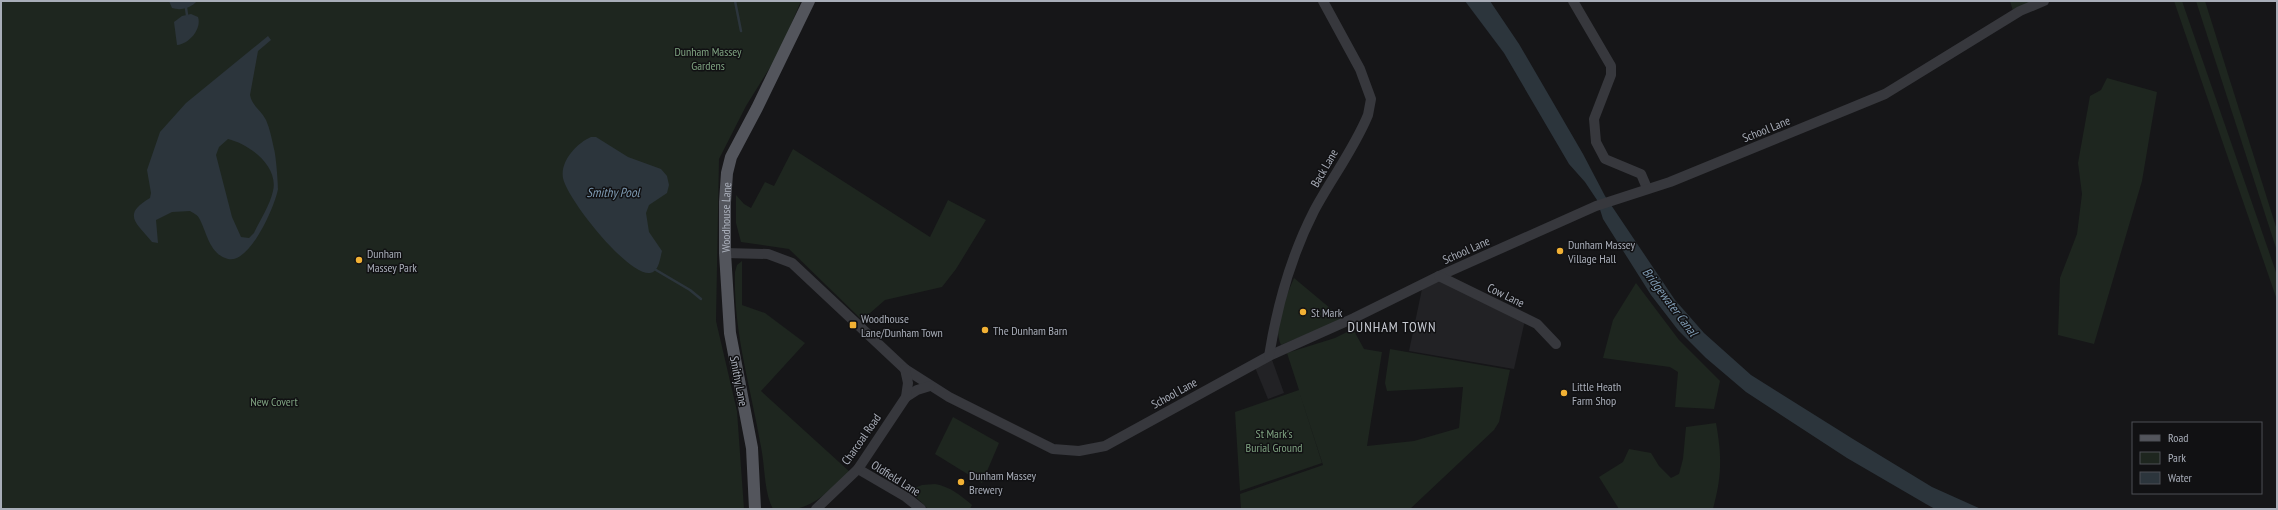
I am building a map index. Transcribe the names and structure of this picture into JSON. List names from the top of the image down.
{
  "streets": {
    "main road": ["Woodhouse Lane", "Smithy Lane"],
    "street": [
      "School Lane",
      "Back Lane",
      "Cow Lane",
      "Charcoal Road",
      "Oldfield Lane"
    ]
  },
  "crossings": [
    ["School Lane", "Back Lane"],
    ["School Lane", "Woodhouse Lane"],
    ["School Lane", "Cow Lane"],
    ["School Lane", "Charcoal Road"],
    ["Woodhouse Lane", "Smithy Lane"],
    ["Charcoal Road", "Oldfield Lane"]
  ],
  "districts": ["DUNHAM TOWN"],
  "water": ["Smithy Pool", "Bridgewater Canal"],
  "parks": ["Dunham Massey Gardens", "New Covert", "St Mark's Burial Ground"],
  "places": {
    "other": [
      "Dunham Massey Village Hall",
      "Dunham Massey Park",
      "St Mark",
      "The Dunham Barn",
      "Little Heath Farm Shop",
      "Dunham Massey Brewery"
    ],
    "transit": ["Woodhouse Lane/Dunham Town"]
  },
  "legend": ["Road", "Park", "Water"]
}
